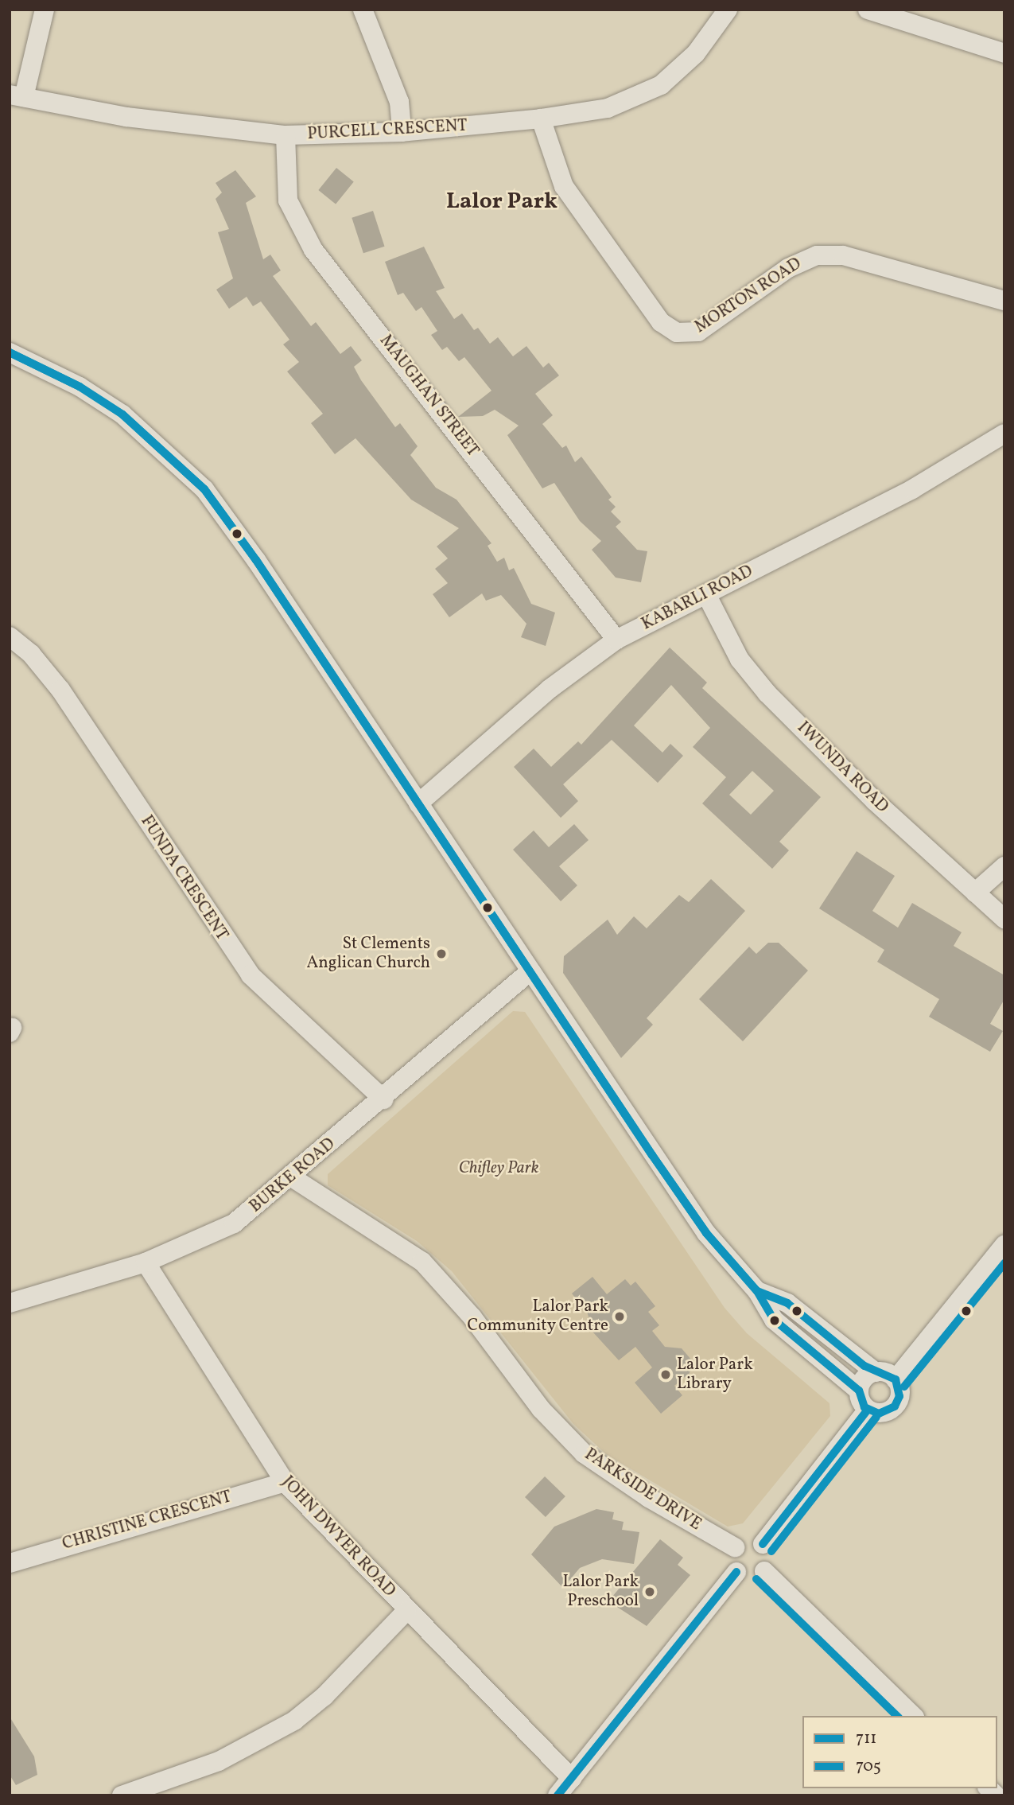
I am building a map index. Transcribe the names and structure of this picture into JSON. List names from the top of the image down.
{
  "streets": {
    "street": [
      "PURCELL CRESCENT",
      "MORTON ROAD",
      "MAUGHAN STREET",
      "KABARLI ROAD",
      "IWUNDA ROAD",
      "FUNDA CRESCENT",
      "BURKE ROAD",
      "PARKSIDE DRIVE",
      "CHRISTINE CRESCENT",
      "JOHN DWYER ROAD"
    ]
  },
  "crossings": [
    ["PURCELL CRESCENT", "MORTON ROAD"],
    ["PURCELL CRESCENT", "MAUGHAN STREET"],
    ["MAUGHAN STREET", "KABARLI ROAD"],
    ["KABARLI ROAD", "IWUNDA ROAD"],
    ["FUNDA CRESCENT", "BURKE ROAD"],
    ["BURKE ROAD", "PARKSIDE DRIVE"],
    ["BURKE ROAD", "JOHN DWYER ROAD"],
    ["CHRISTINE CRESCENT", "JOHN DWYER ROAD"]
  ],
  "districts": ["Lalor Park"],
  "parks": ["Chifley Park"],
  "places": [
    "St Clements Anglican Church",
    "Lalor Park Community Centre",
    "Lalor Park Library",
    "Lalor Park Preschool"
  ],
  "lines": ["transit line 711", "transit line 705"],
  "legend": ["711", "705"]
}
